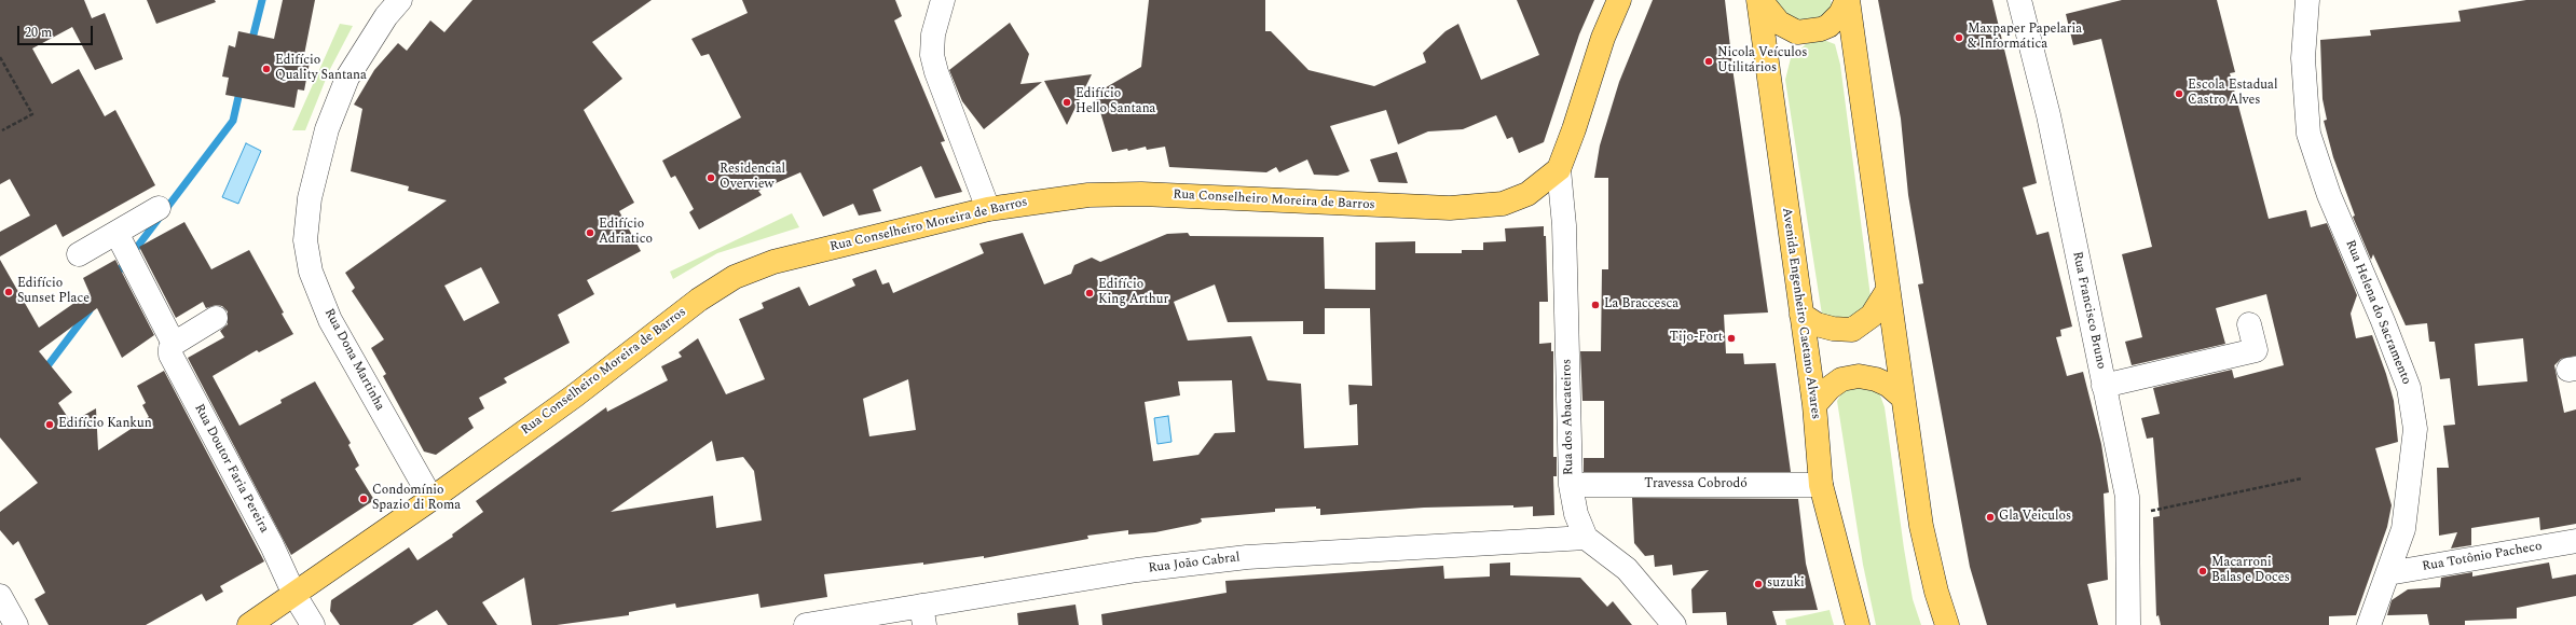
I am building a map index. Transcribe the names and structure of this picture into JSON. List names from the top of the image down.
{
  "streets": {
    "main road": ["Rua Conselheiro Moreira de Barros", "Avenida Engenheiro Caetano Alvares"],
    "street": [
      "Rua Francisco Bruno",
      "Rua Helena do Sacramento",
      "Rua Dona Martinha",
      "Rua dos Abacateiros",
      "Rua Doutor Faria Pereira",
      "Travessa Cobrodó",
      "Rua Totônio Pacheco",
      "Rua João Cabral"
    ]
  },
  "crossings": [
    ["Rua Conselheiro Moreira de Barros", "Rua Dona Martinha"],
    ["Rua Conselheiro Moreira de Barros", "Rua dos Abacateiros"],
    ["Rua Conselheiro Moreira de Barros", "Rua Doutor Faria Pereira"],
    ["Rua Helena do Sacramento", "Rua Totônio Pacheco"],
    ["Avenida Engenheiro Caetano Alvares", "Travessa Cobrodó"],
    ["Rua dos Abacateiros", "Travessa Cobrodó"],
    ["Rua dos Abacateiros", "Rua João Cabral"]
  ],
  "places": [
    "Maxpaper Papelaria & Informática",
    "Nicola Veículos Utilitários",
    "Edifício Quality Santana",
    "Escola Estadual Castro Alves",
    "Edifício Hello Santana",
    "Residencial Overview",
    "Edifício Adriatico",
    "Edifício Sunset Place",
    "Edifício King Arthur",
    "La Braccesca",
    "Tijo-Fort",
    "Edifício Kankun",
    "Condomínio Spazio di Roma",
    "Gla Veiculos",
    "Macarroni Balas e Doces",
    "suzuki"
  ],
  "scale_bar": "20 m"
}
